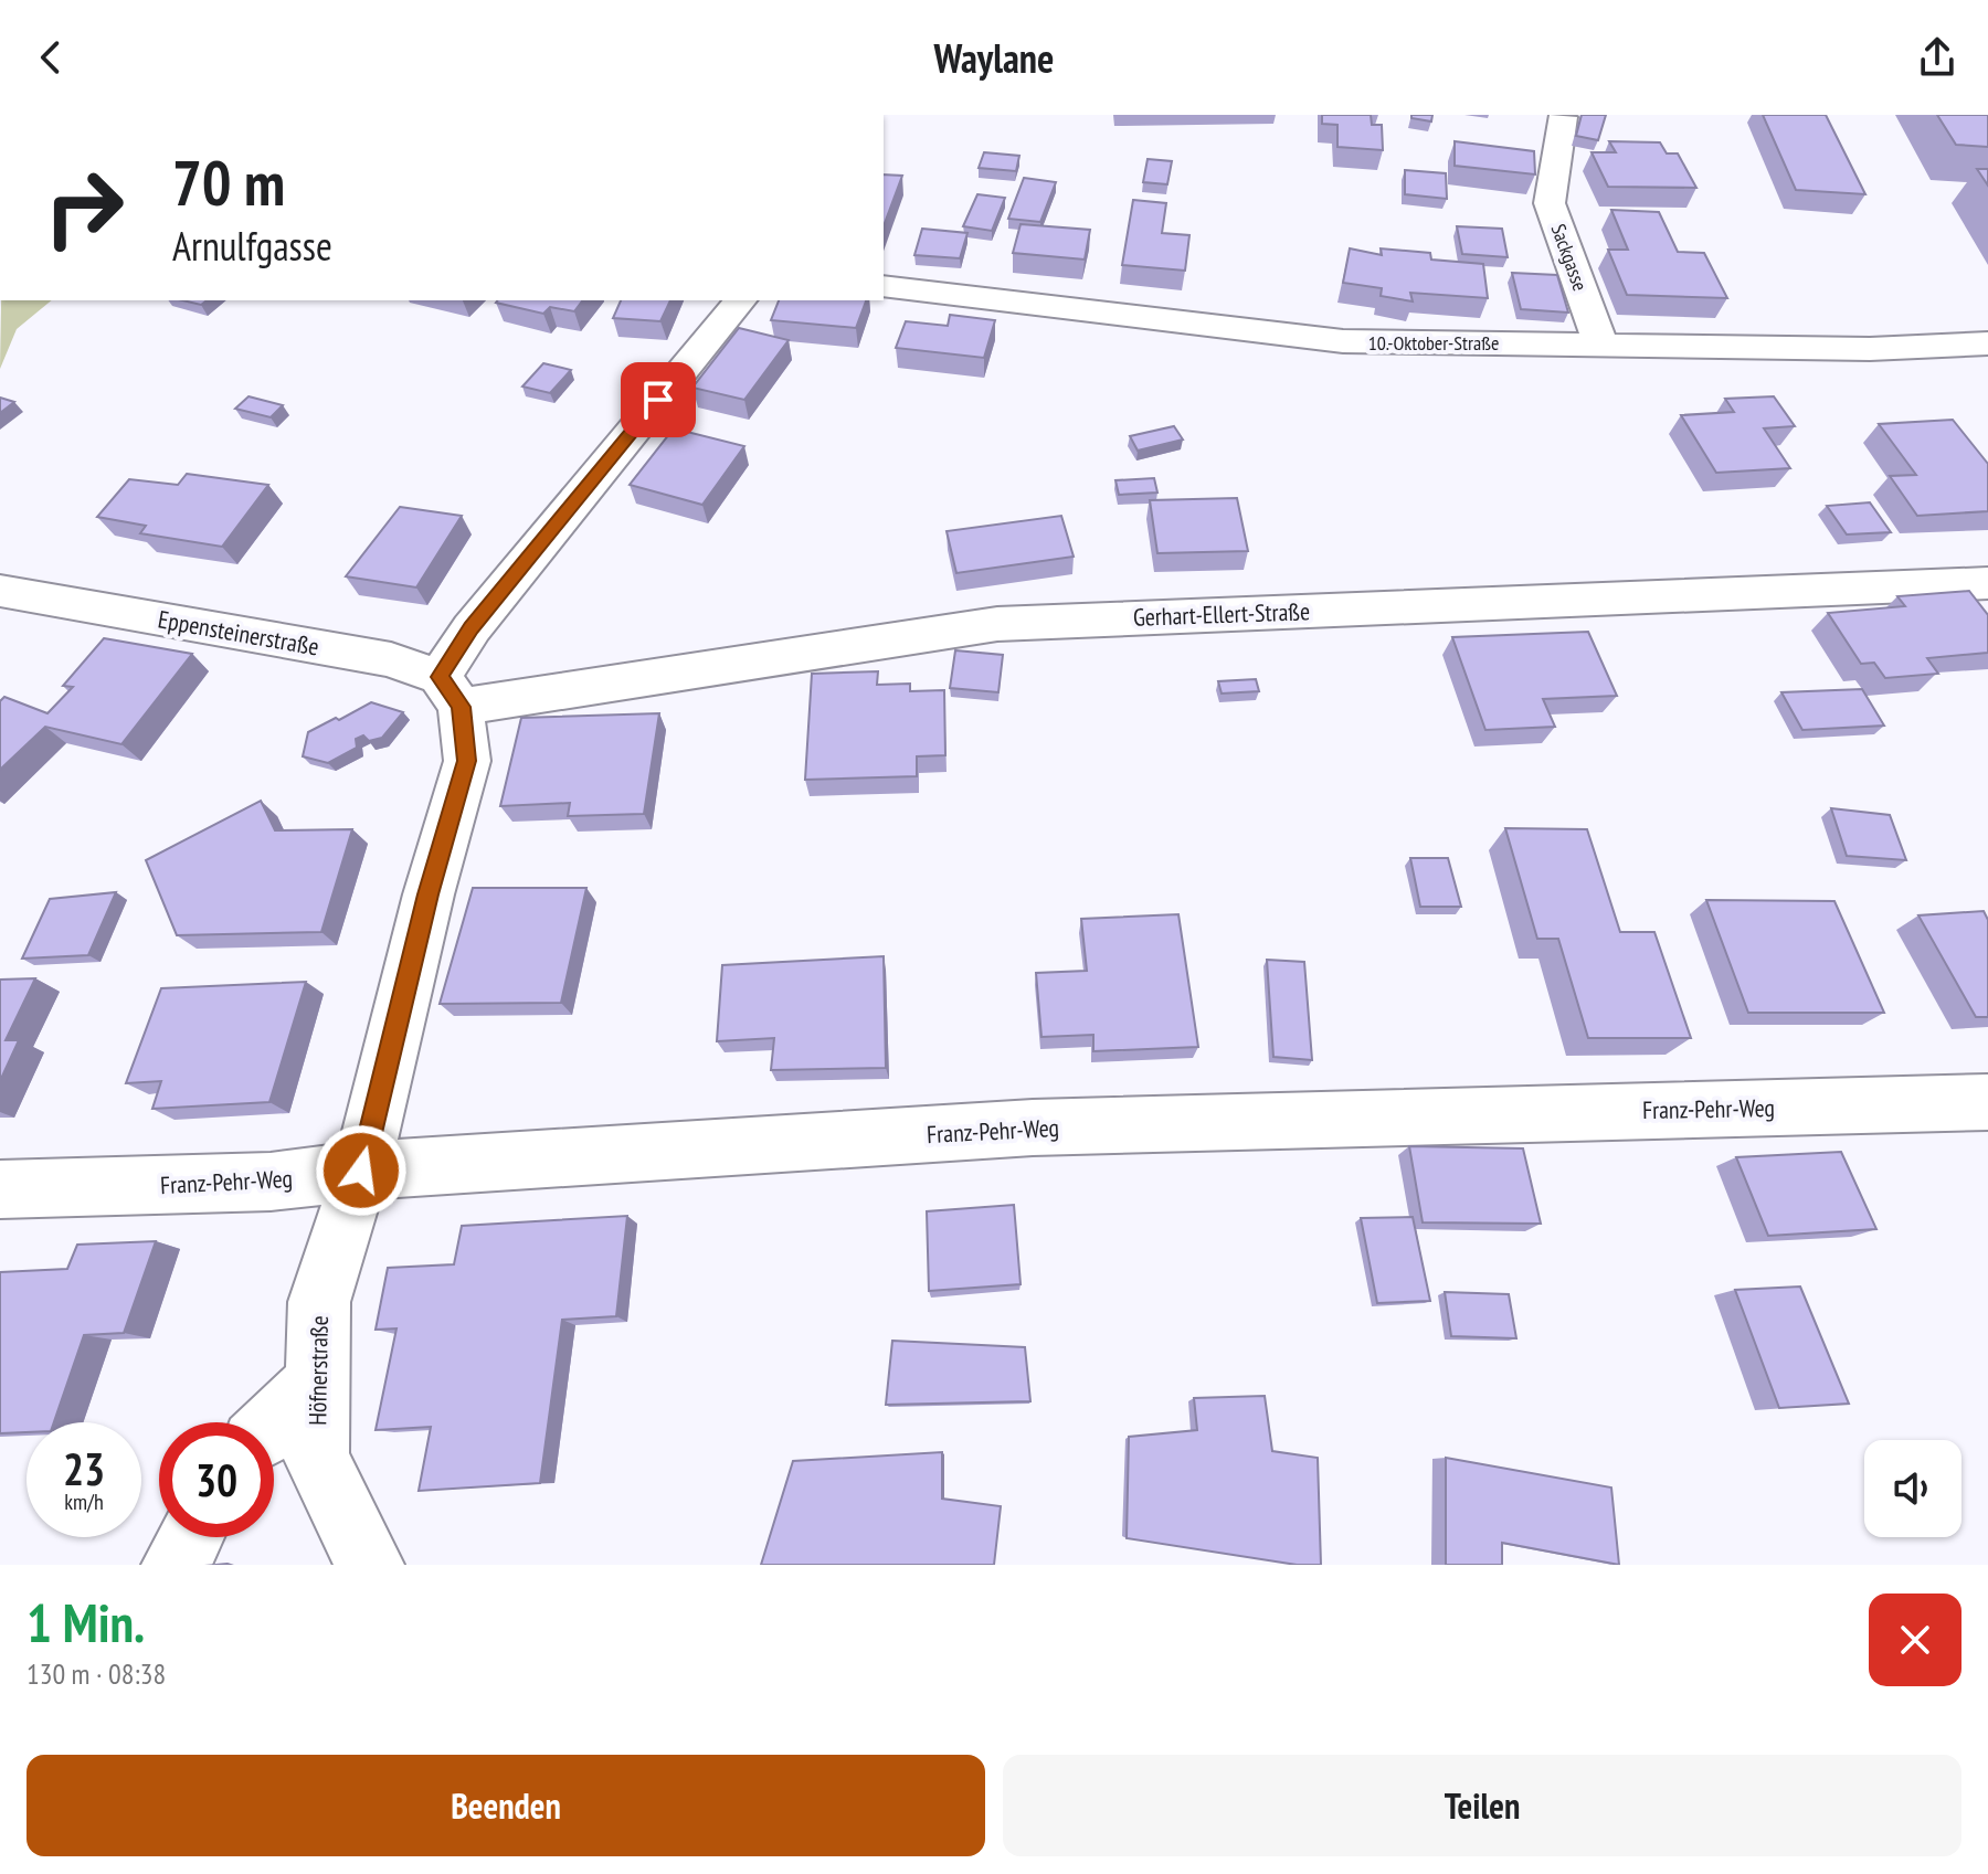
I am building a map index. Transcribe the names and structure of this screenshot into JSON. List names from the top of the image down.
{
  "streets": {
    "street": [
      "Sackgasse",
      "10.-Oktober-Straße",
      "Gerhart-Ellert-Straße",
      "Eppensteinerstraße",
      "Franz-Pehr-Weg",
      "Höfnerstraße"
    ]
  },
  "crossings": [
    ["Sackgasse", "10.-Oktober-Straße"],
    ["Gerhart-Ellert-Straße", "Eppensteinerstraße"],
    ["Gerhart-Ellert-Straße", "Höfnerstraße"],
    ["Eppensteinerstraße", "Höfnerstraße"],
    ["Franz-Pehr-Weg", "Höfnerstraße"]
  ],
  "page": {
    "header": "Waylane",
    "turn": ["70 m", "Arnulfgasse"],
    "speed": "23 km/h",
    "limit": "30",
    "heading": ["1 Min.", "130 m · 08:38"],
    "buttons": ["Beenden", "Teilen"]
  }
}
